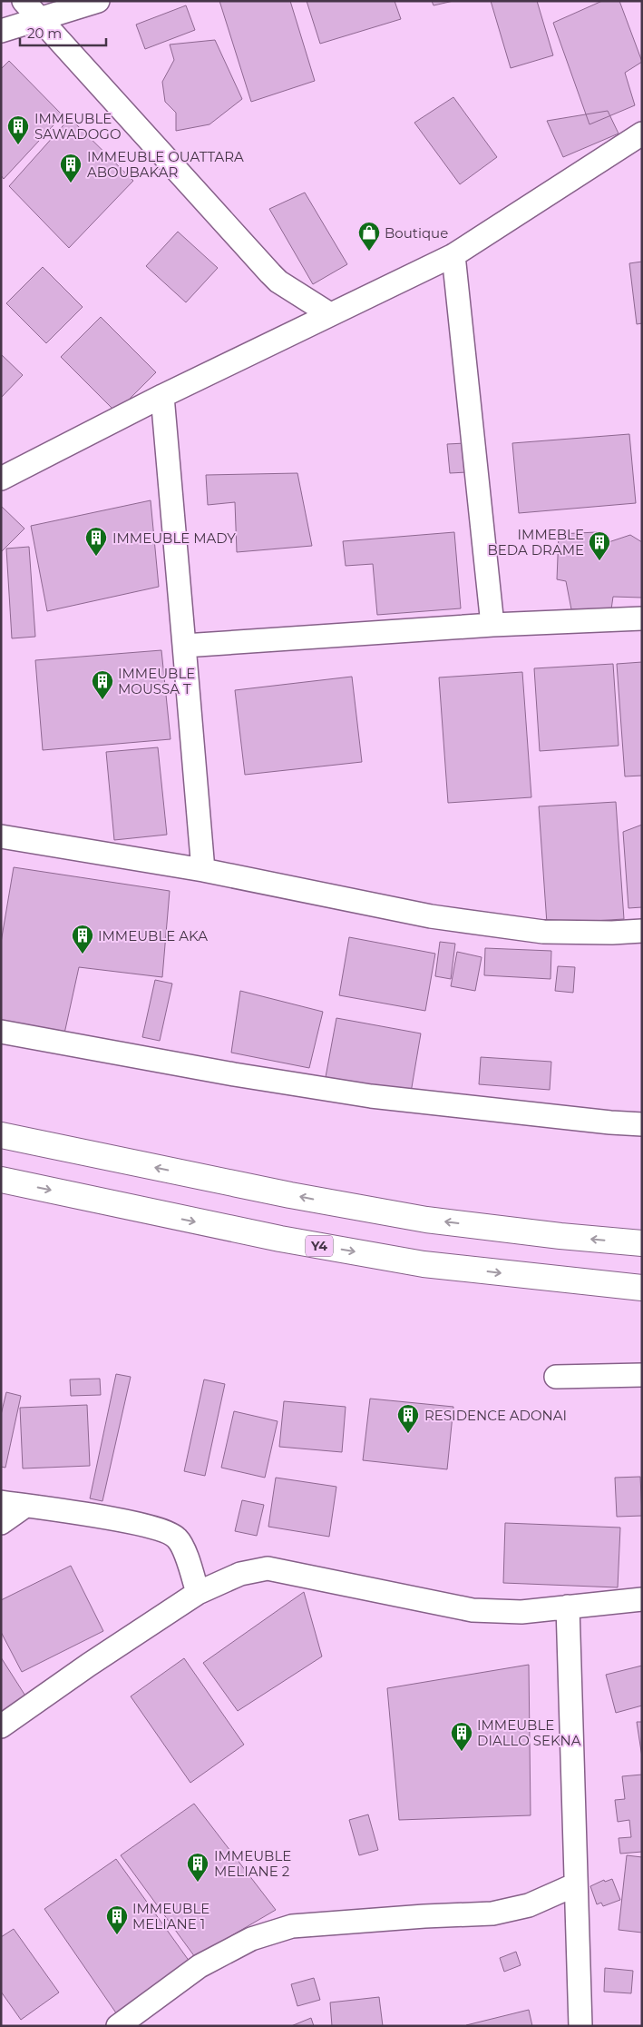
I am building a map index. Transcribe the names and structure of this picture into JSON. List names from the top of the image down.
{
  "streets": {
    "highway": ["Y4"]
  },
  "places": {
    "building": [
      "IMMEUBLE SAWADOGO",
      "IMMEUBLE OUATTARA ABOUBAKAR",
      "IMMEUBLE MADY",
      "IMMEBLE BEDA DRAME",
      "IMMEUBLE MOUSSA T",
      "IMMEUBLE AKA",
      "RESIDENCE ADONAI",
      "IMMEUBLE DIALLO SEKNA",
      "IMMEUBLE MELIANE 2",
      "IMMEUBLE MELIANE 1"
    ],
    "shop": ["Boutique"]
  },
  "scale_bar": "20 m"
}
